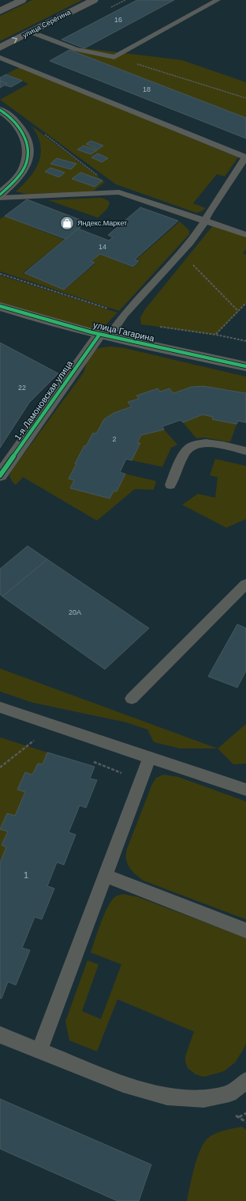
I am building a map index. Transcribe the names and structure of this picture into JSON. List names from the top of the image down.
{
  "streets": {
    "street": ["улица Серёгина", "улица Гагарина", "1-я Ламоновская улица"]
  },
  "crossings": [
    ["улица Гагарина", "1-я Ламоновская улица"]
  ],
  "places": {
    "shop": ["Яндекс.Маркет"]
  },
  "house_numbers": [
    "16",
    "18",
    "14",
    "22",
    "2",
    "20А",
    "1"
  ]
}
